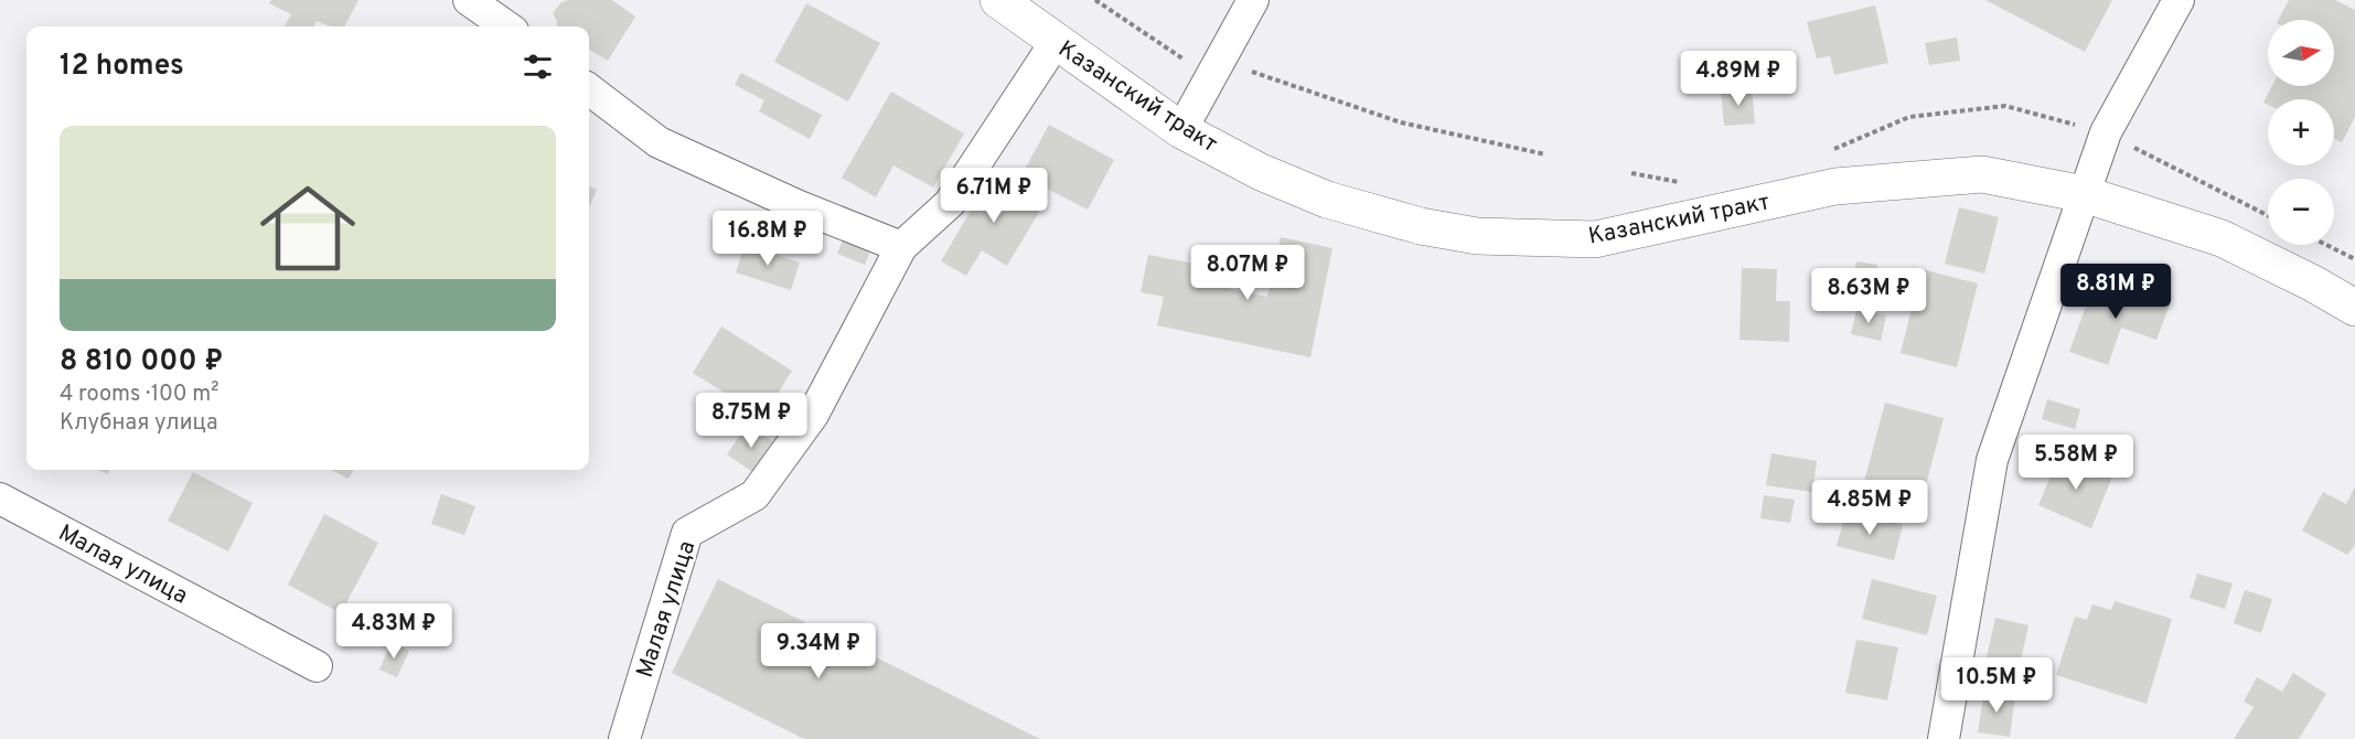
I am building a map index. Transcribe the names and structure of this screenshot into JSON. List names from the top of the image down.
{
  "streets": {
    "street": ["Казанский тракт", "Малая улица"]
  },
  "north": "right",
  "page": {
    "map_buttons": ["+", "−"],
    "heading": "12 homes",
    "price": [
      "4.89M ₽",
      "6.71M ₽",
      "16.8M ₽",
      "8.07M ₽",
      "8.81M ₽",
      "8.63M ₽",
      "8.75M ₽",
      "5.58M ₽",
      "4.85M ₽",
      "4.83M ₽",
      "9.34M ₽",
      "10.5M ₽"
    ],
    "list": [
      {
        "name": "8 810 000 ₽",
        "note": "4 rooms · 100 m² · Клубная улица"
      }
    ]
  }
}
